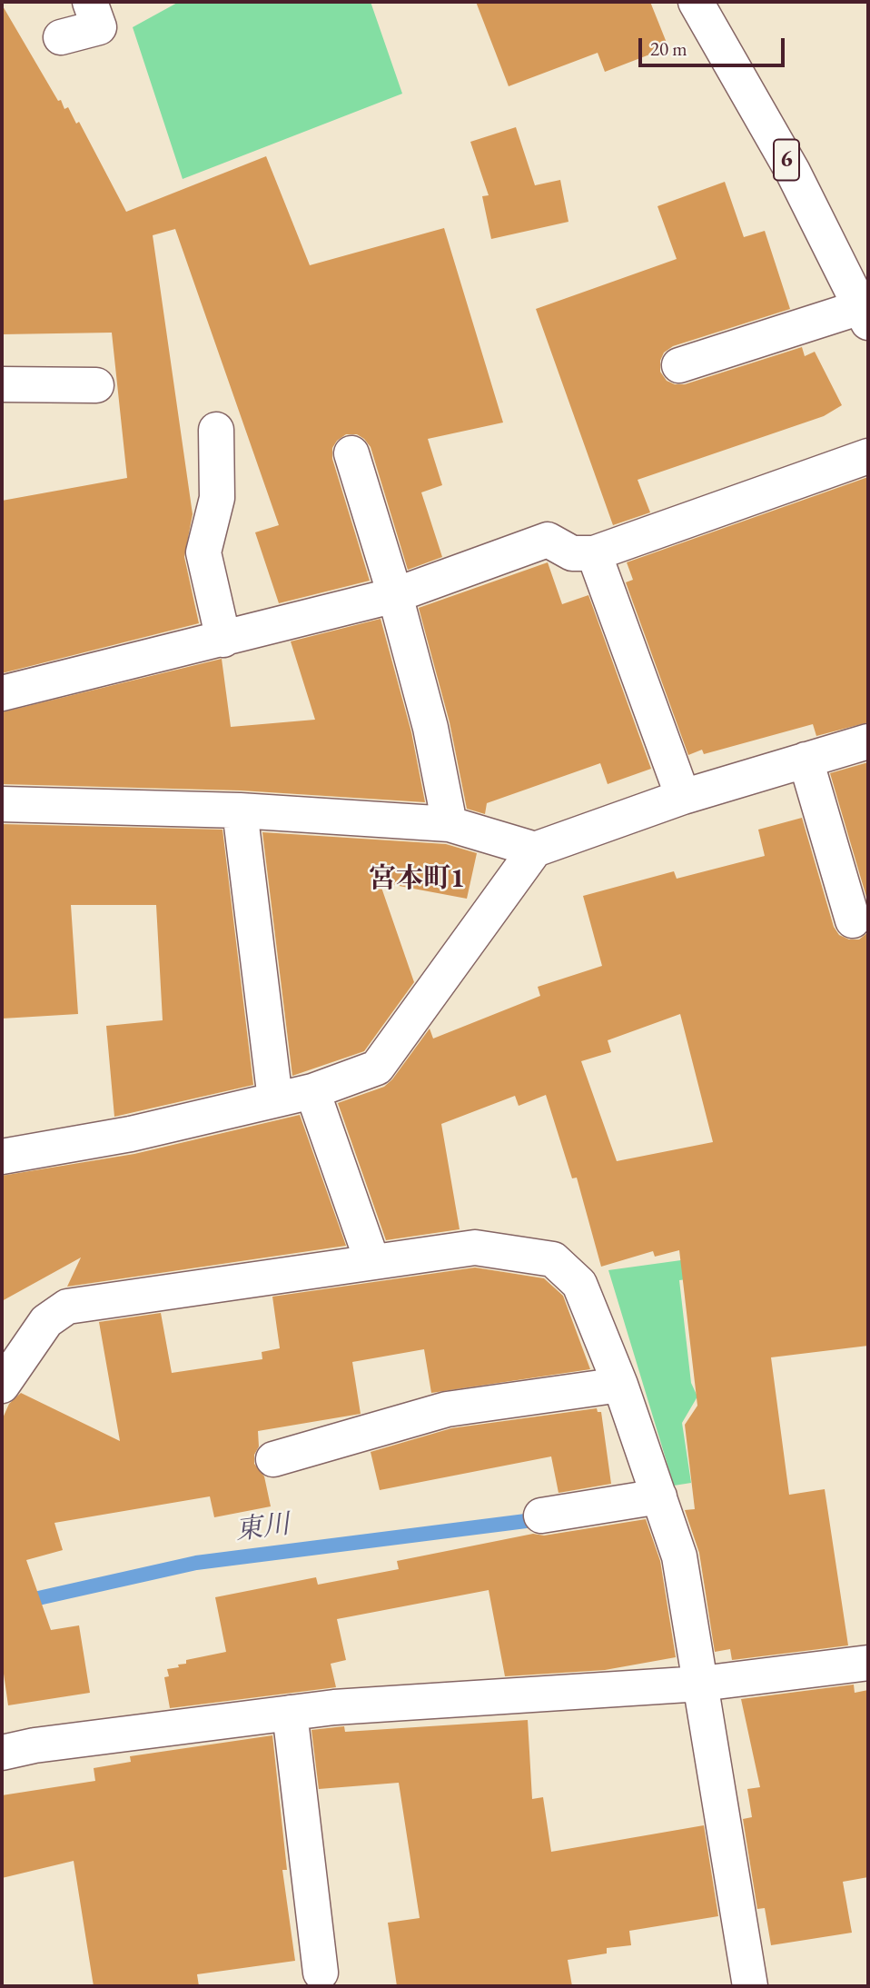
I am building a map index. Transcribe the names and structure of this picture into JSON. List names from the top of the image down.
{
  "streets": {
    "street": ["6"]
  },
  "districts": ["宮本町1"],
  "water": ["東川"],
  "scale_bar": "20 m"
}
